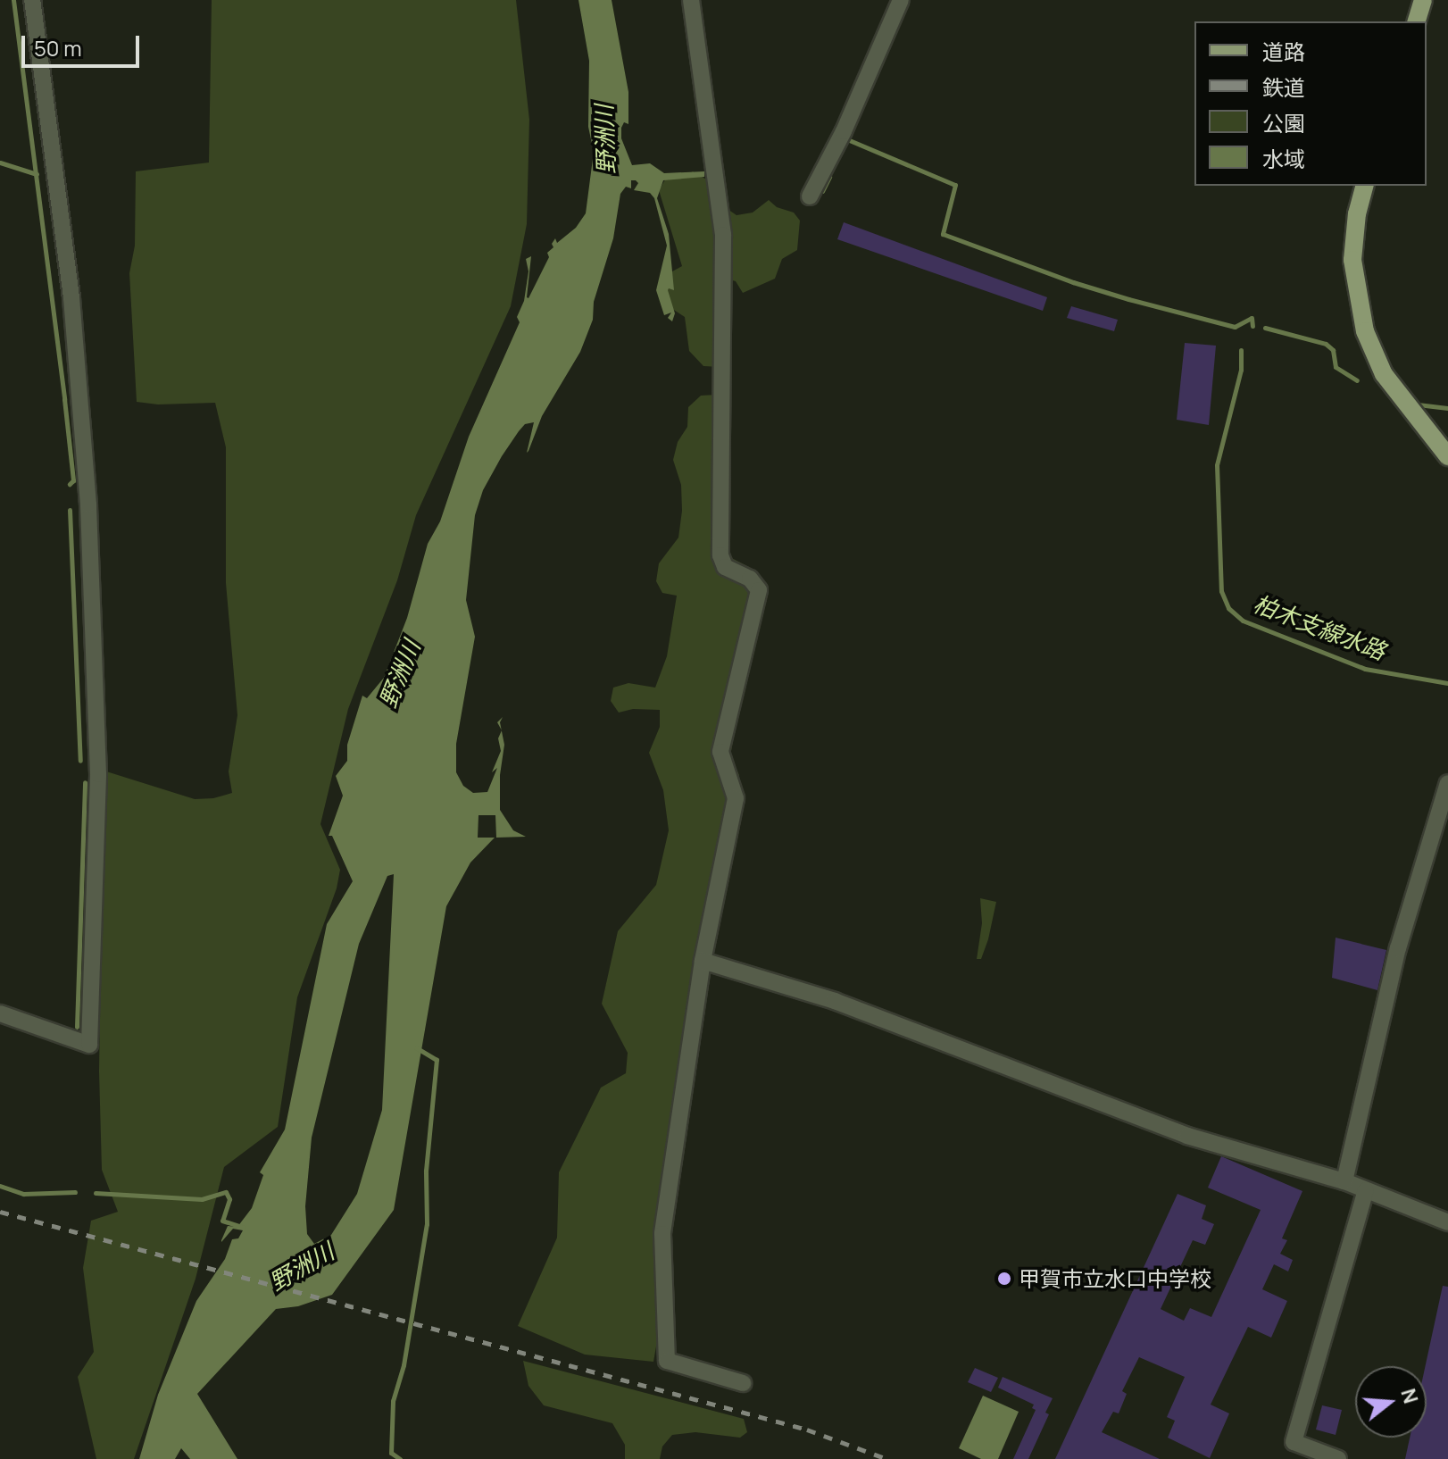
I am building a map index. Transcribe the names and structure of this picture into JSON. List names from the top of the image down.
{
  "water": ["野洲川", "柏木支線水路"],
  "places": ["甲賀市立水口中学校"],
  "legend": [
    "道路",
    "鉄道",
    "公園",
    "水域"
  ],
  "scale_bar": "50 m",
  "north": "right"
}
